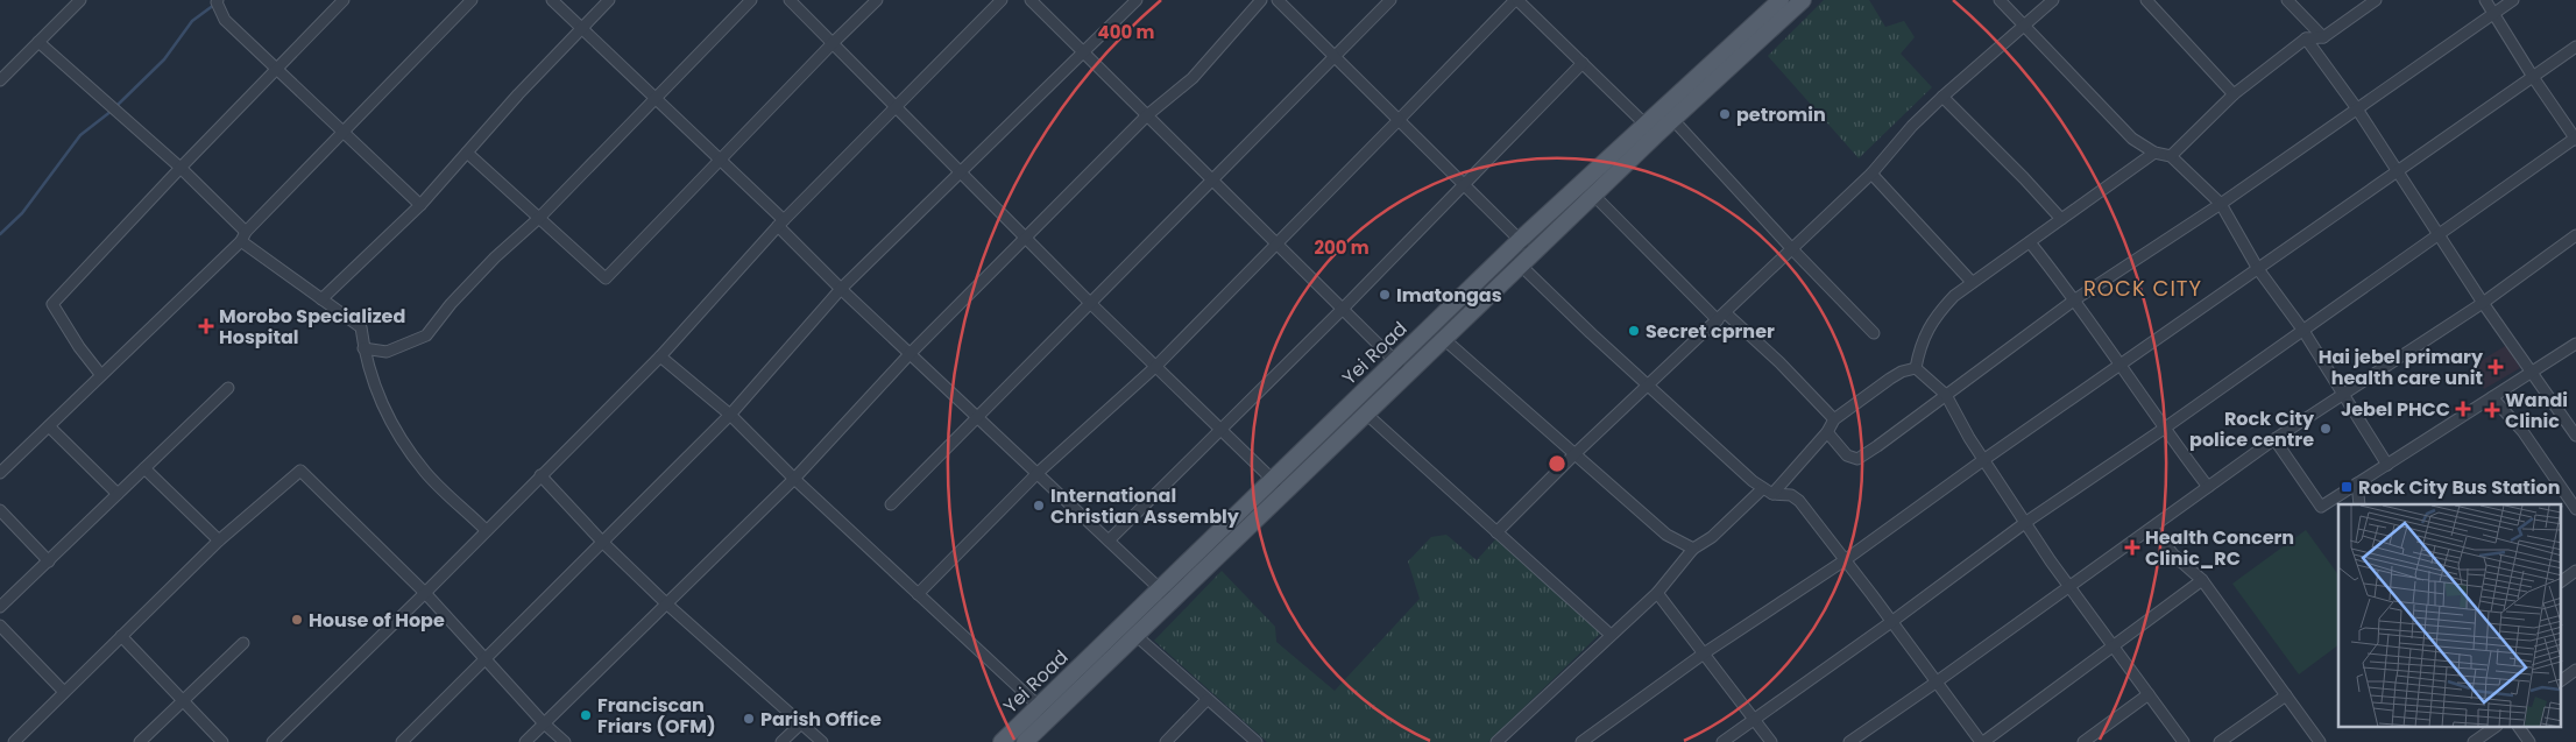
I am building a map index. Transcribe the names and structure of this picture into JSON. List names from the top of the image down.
{
  "streets": {
    "main road": ["Yei Road"]
  },
  "districts": ["ROCK CITY"],
  "places": {
    "other": [
      "petromin",
      "Imatongas",
      "Secret cprner",
      "Rock City police centre",
      "International Christian Assembly",
      "House of Hope",
      "Franciscan Friars (OFM)",
      "Parish Office"
    ],
    "health": [
      "Morobo Specialized Hospital",
      "Hai jebel primary health care unit",
      "Jebel PHCC",
      "Wandi Clinic",
      "Health Concern Clinic_RC"
    ],
    "transit": ["Rock City Bus Station"]
  },
  "rings": ["400 m", "200 m"]
}
